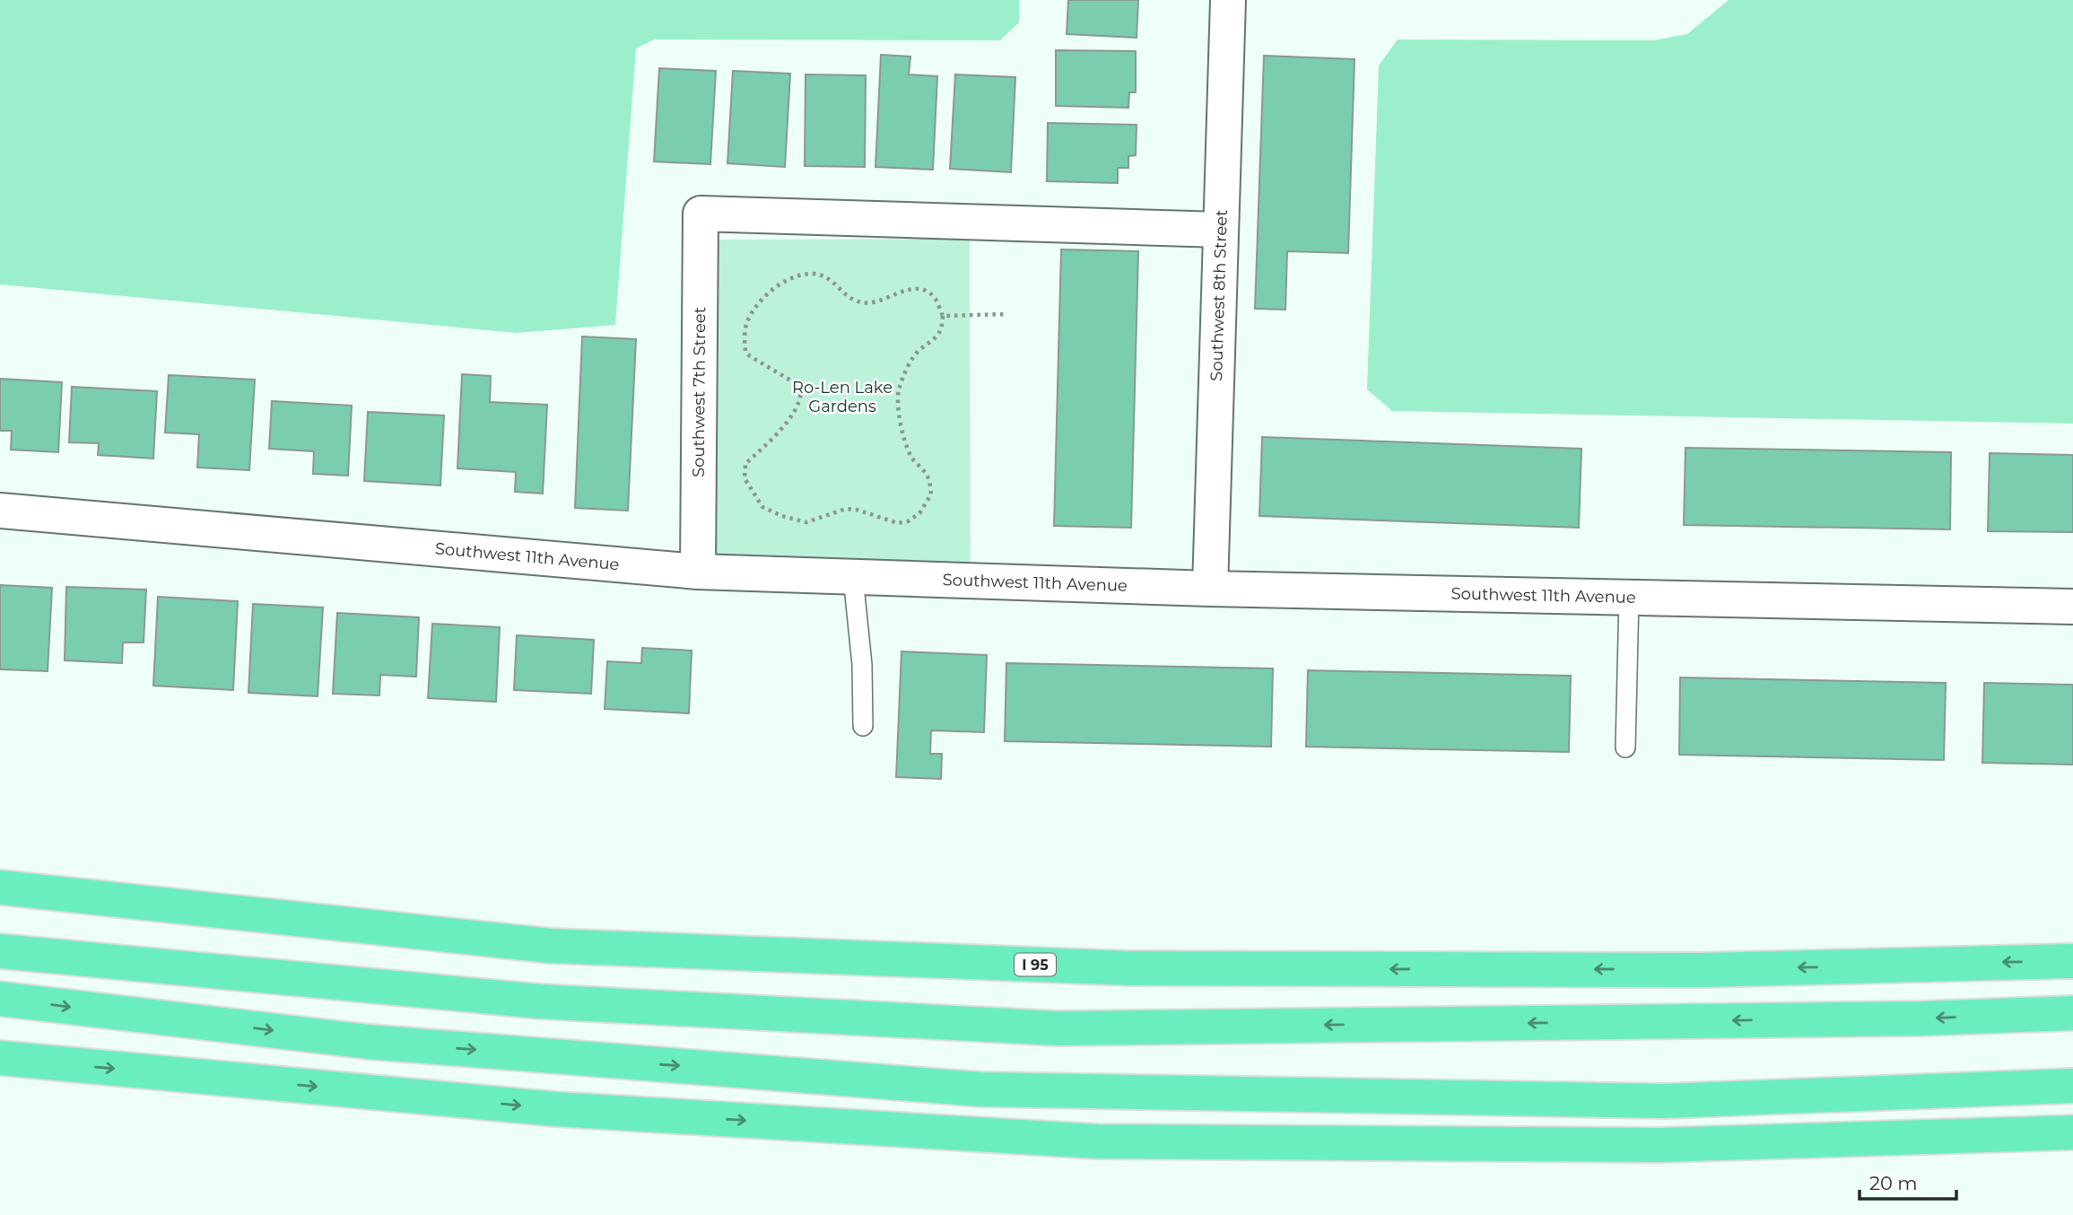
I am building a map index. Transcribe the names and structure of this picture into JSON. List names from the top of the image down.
{
  "streets": {
    "highway": ["I 95"],
    "street": ["Southwest 8th Street", "Southwest 7th Street", "Southwest 11th Avenue"]
  },
  "crossings": [
    ["Southwest 8th Street", "Southwest 7th Street"],
    ["Southwest 8th Street", "Southwest 11th Avenue"],
    ["Southwest 7th Street", "Southwest 11th Avenue"]
  ],
  "parks": ["Ro-Len Lake Gardens"],
  "scale_bar": "20 m"
}
